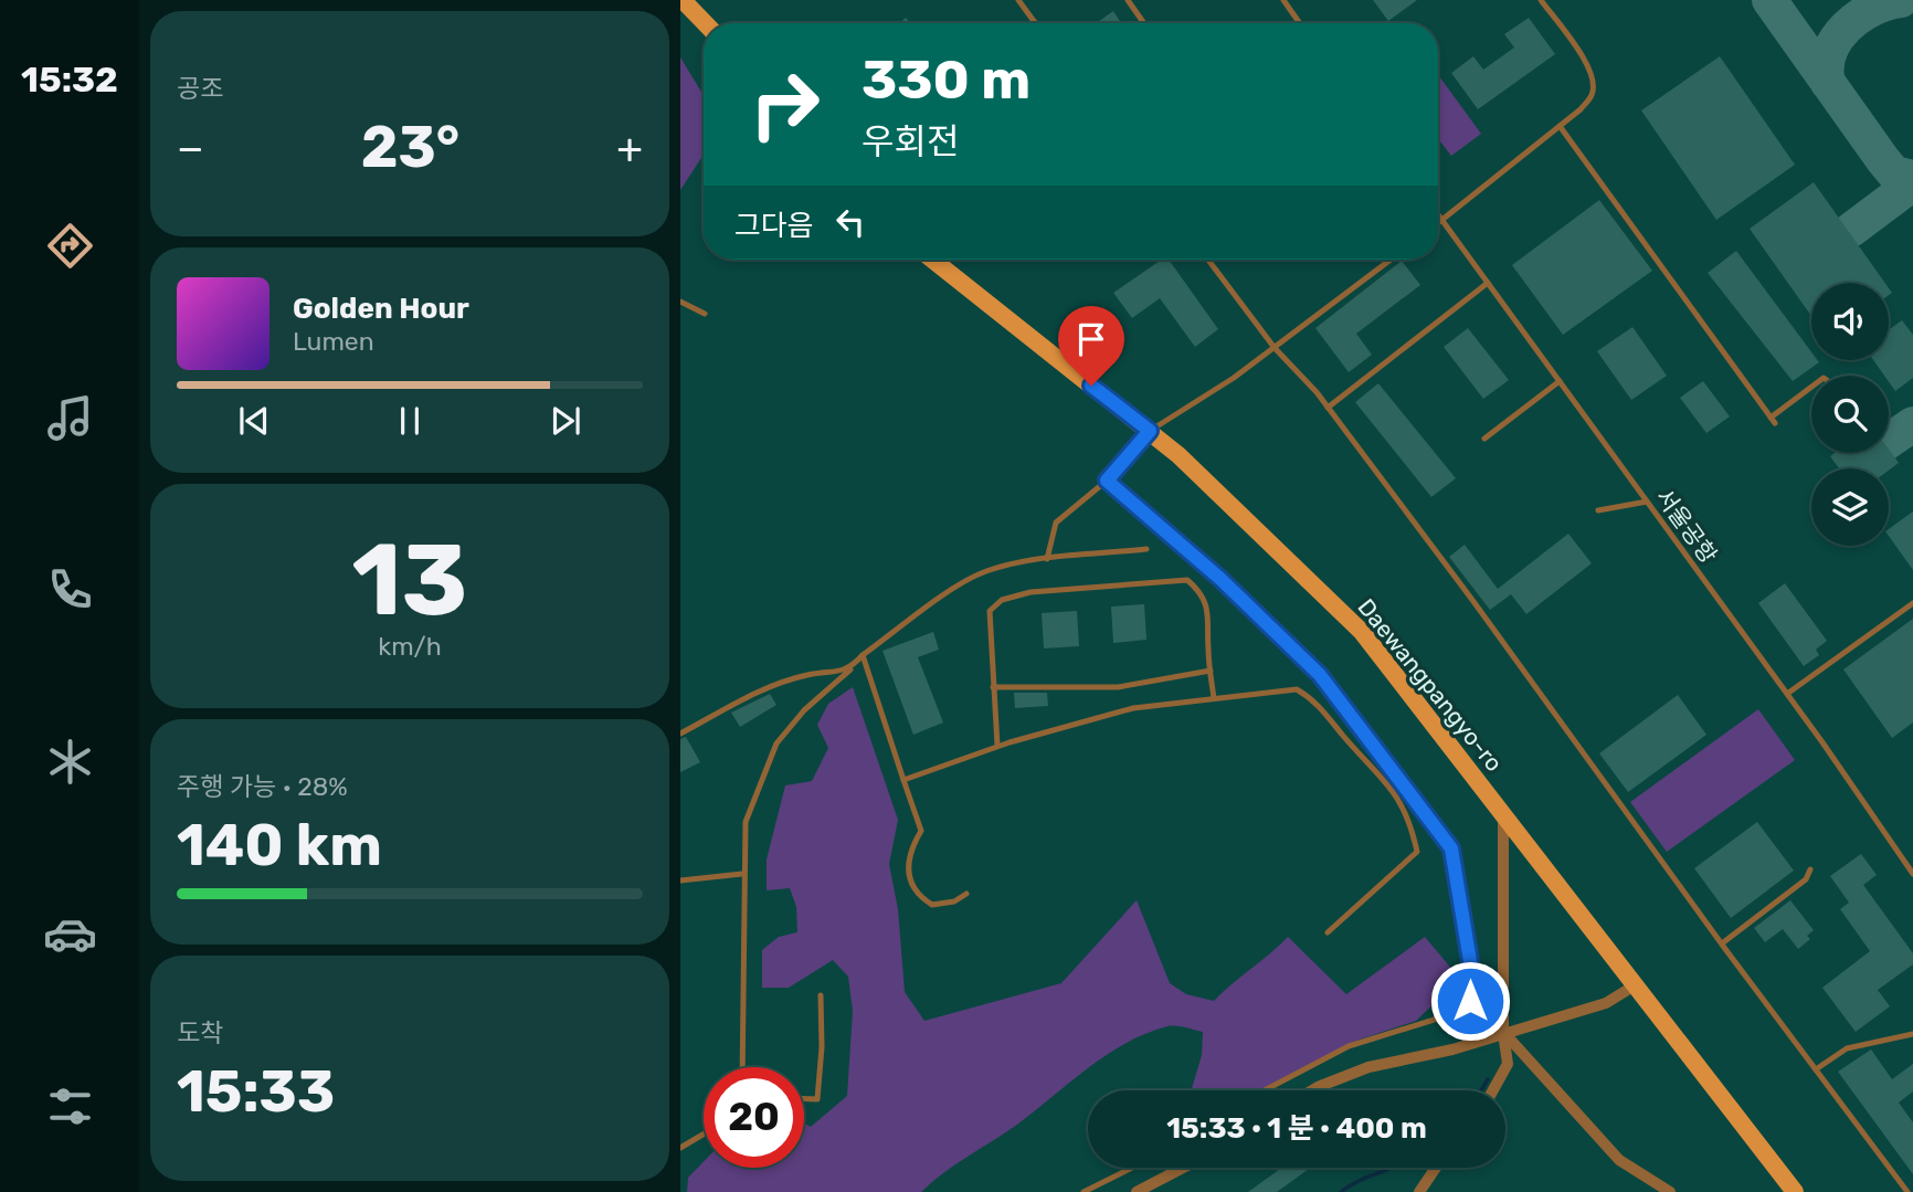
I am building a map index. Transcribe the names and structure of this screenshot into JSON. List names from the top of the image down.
{
  "streets": {
    "main road": ["Daewangpangyo-ro"],
    "lane": ["서울공항"]
  },
  "page": {
    "tabs": "15:32",
    "tile": [
      "공조",
      ["13", "km/h"],
      ["주행 가능 · 28%", "140 km"],
      ["도착", "15:33"]
    ],
    "turn": ["330 m", "우회전"],
    "heat": ["−", "23°", "+"],
    "then": "그다음",
    "song": ["Golden Hour", "Lumen"],
    "limit": "20",
    "trip": "15:33 · 1 분 · 400 m"
  }
}
